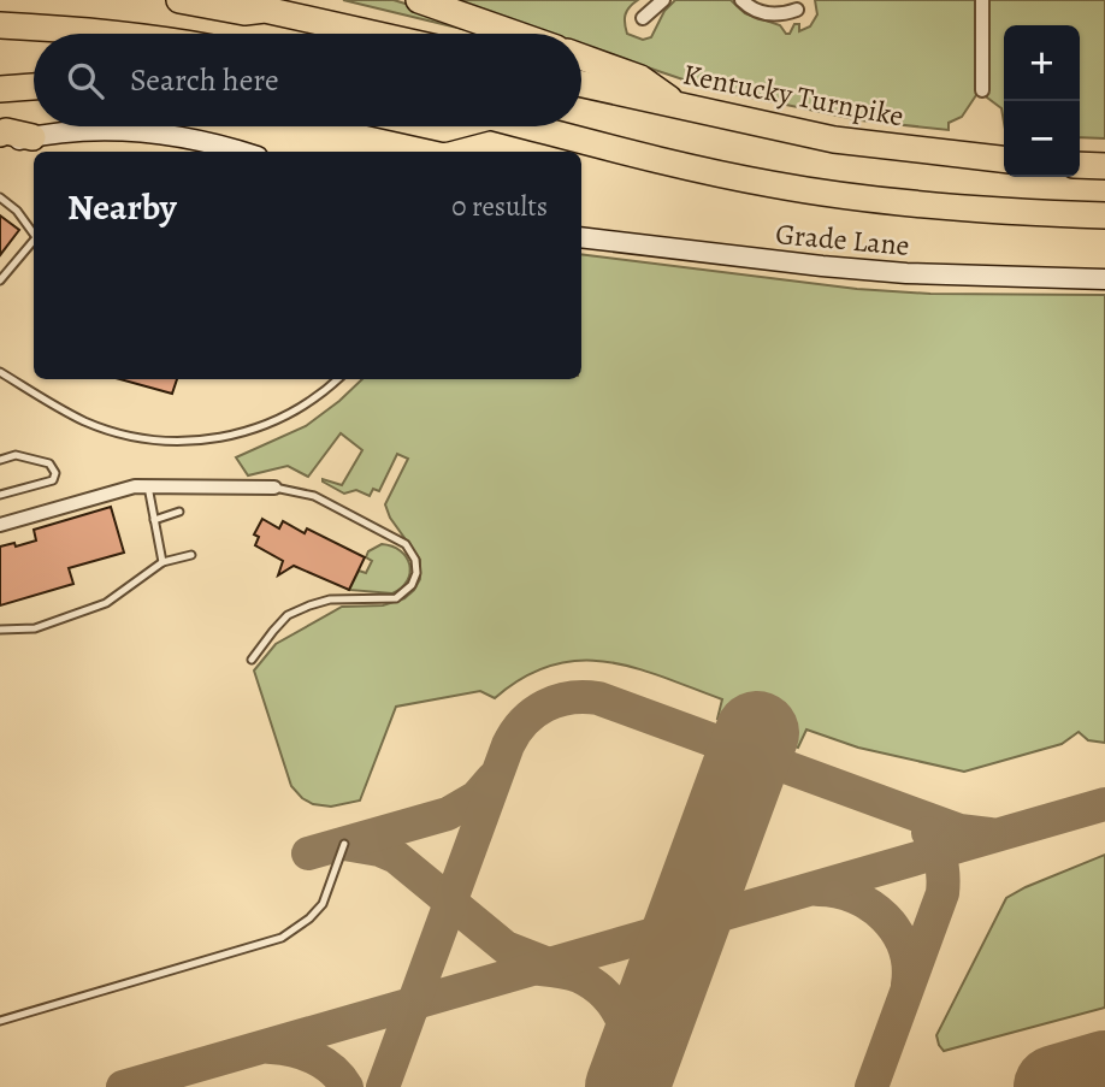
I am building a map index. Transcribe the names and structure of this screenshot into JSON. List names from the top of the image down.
{
  "streets": {
    "highway": ["Kentucky Turnpike"],
    "main road": ["Grade Lane"]
  },
  "page": {
    "map_buttons": ["+", "−"],
    "search": "Search here",
    "heading": ["Nearby", "0 results"]
  }
}
